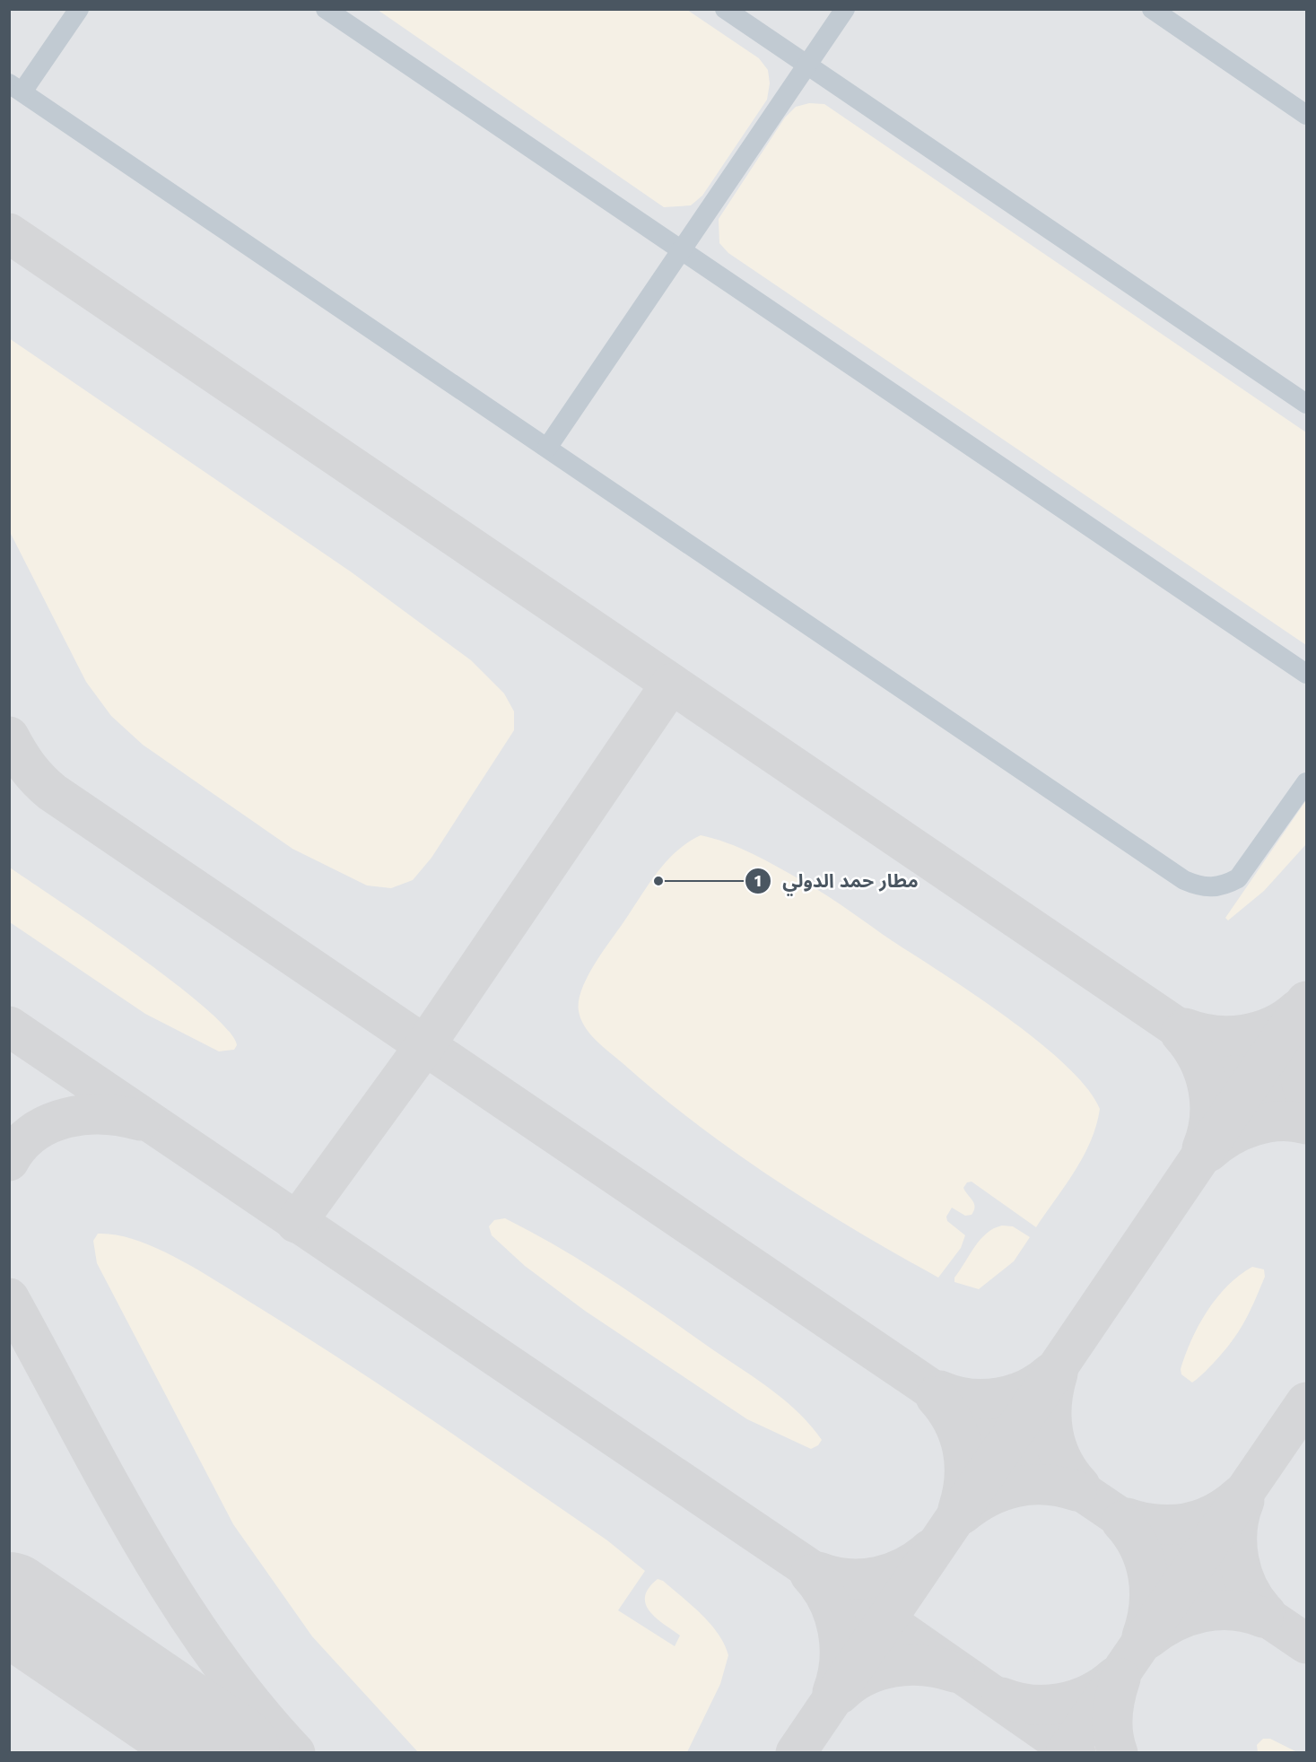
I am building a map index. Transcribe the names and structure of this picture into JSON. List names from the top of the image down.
{
  "places": ["مطار حمد الدولي"]
}
